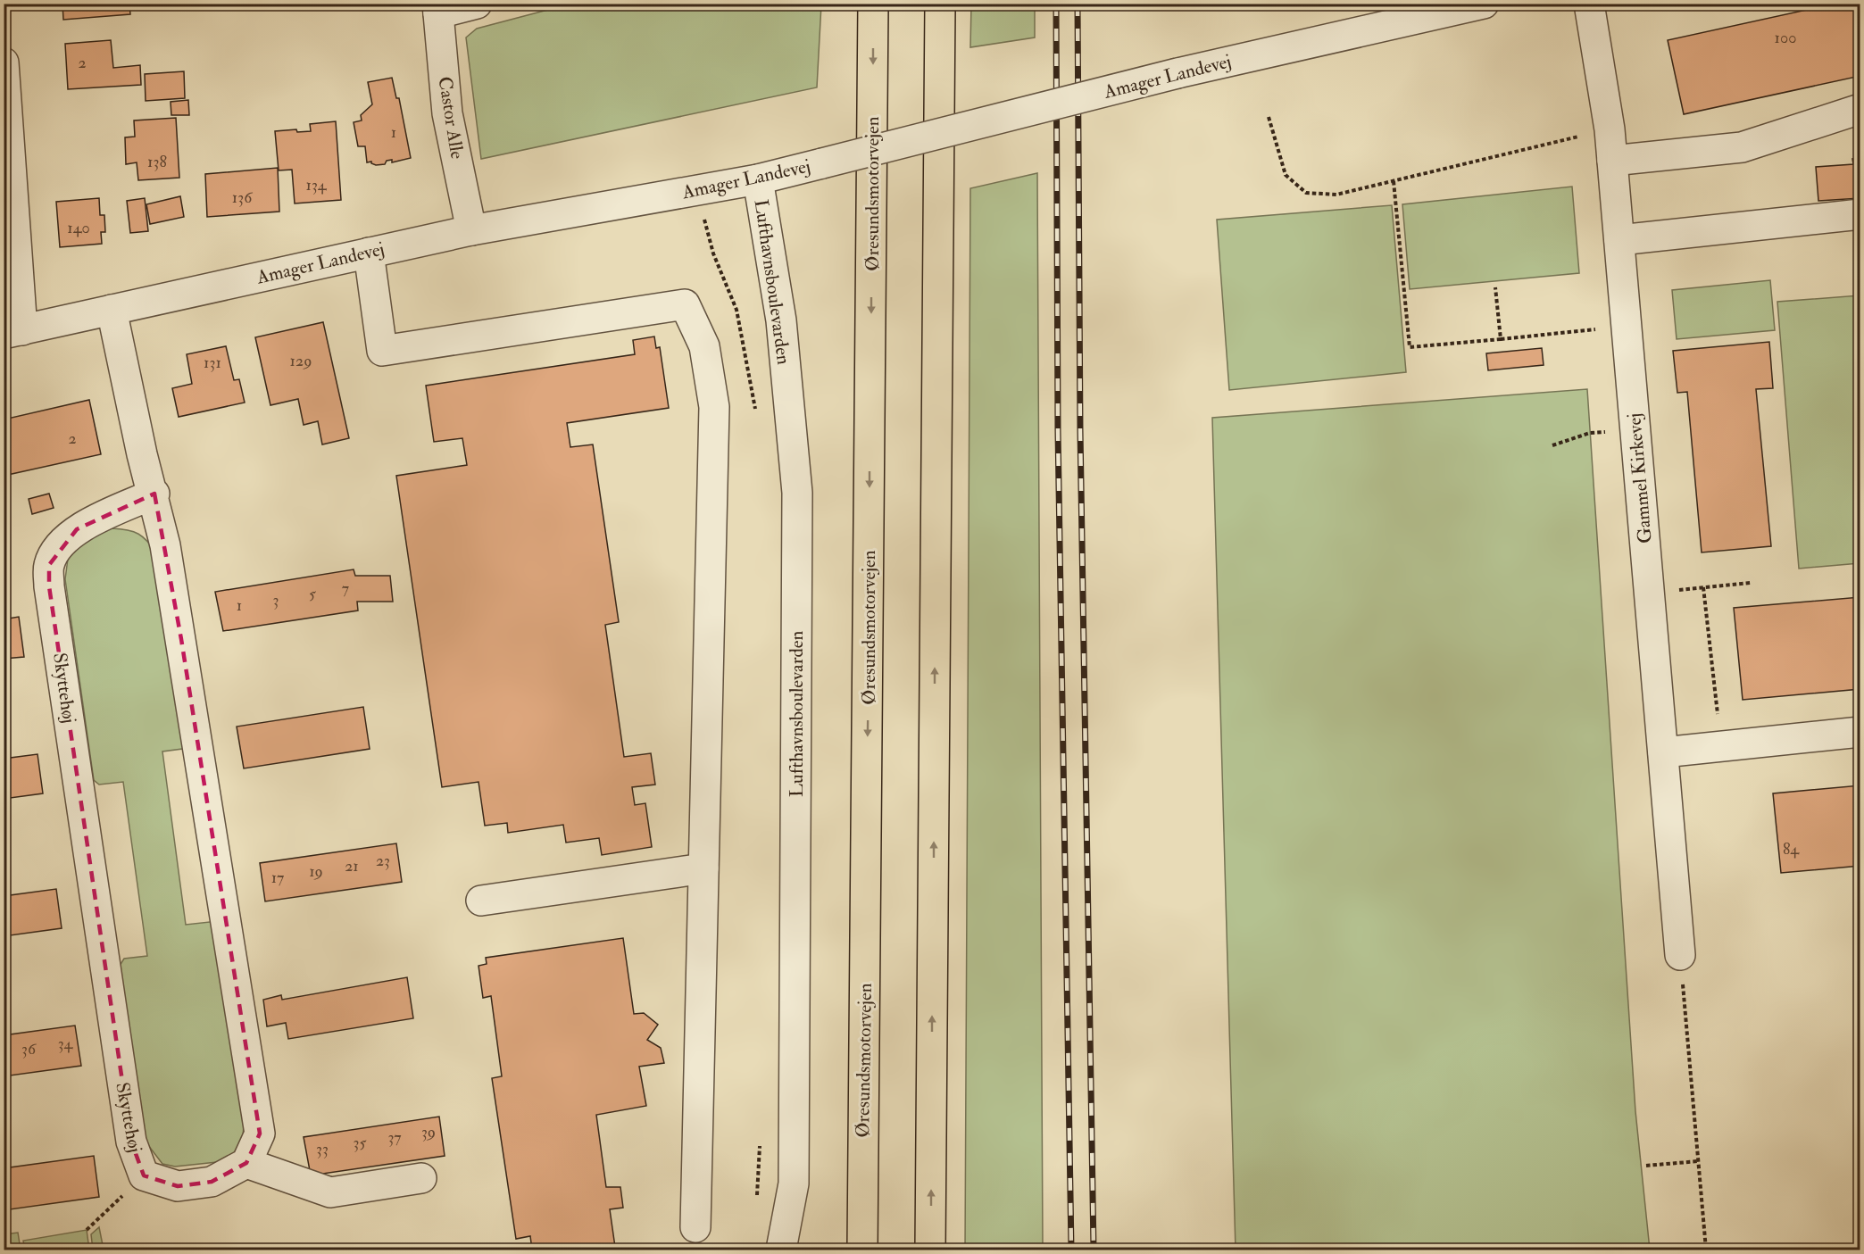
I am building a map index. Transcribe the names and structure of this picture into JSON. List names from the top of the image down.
{
  "streets": {
    "highway": ["Øresundsmotorvejen"],
    "street": [
      "Amager Landevej",
      "Castor Alle",
      "Lufthavnsboulevarden",
      "Gammel Kirkevej",
      "Skyttehøj"
    ]
  },
  "crossings": [
    ["Amager Landevej", "Castor Alle"],
    ["Amager Landevej", "Lufthavnsboulevarden"]
  ],
  "house_numbers": [
    "100",
    "2",
    "1",
    "138",
    "134",
    "136",
    "140",
    "129",
    "131",
    "2",
    "7",
    "5",
    "3",
    "1",
    "84",
    "23",
    "21",
    "19",
    "17",
    "34",
    "36",
    "39",
    "37",
    "35",
    "33"
  ]
}
